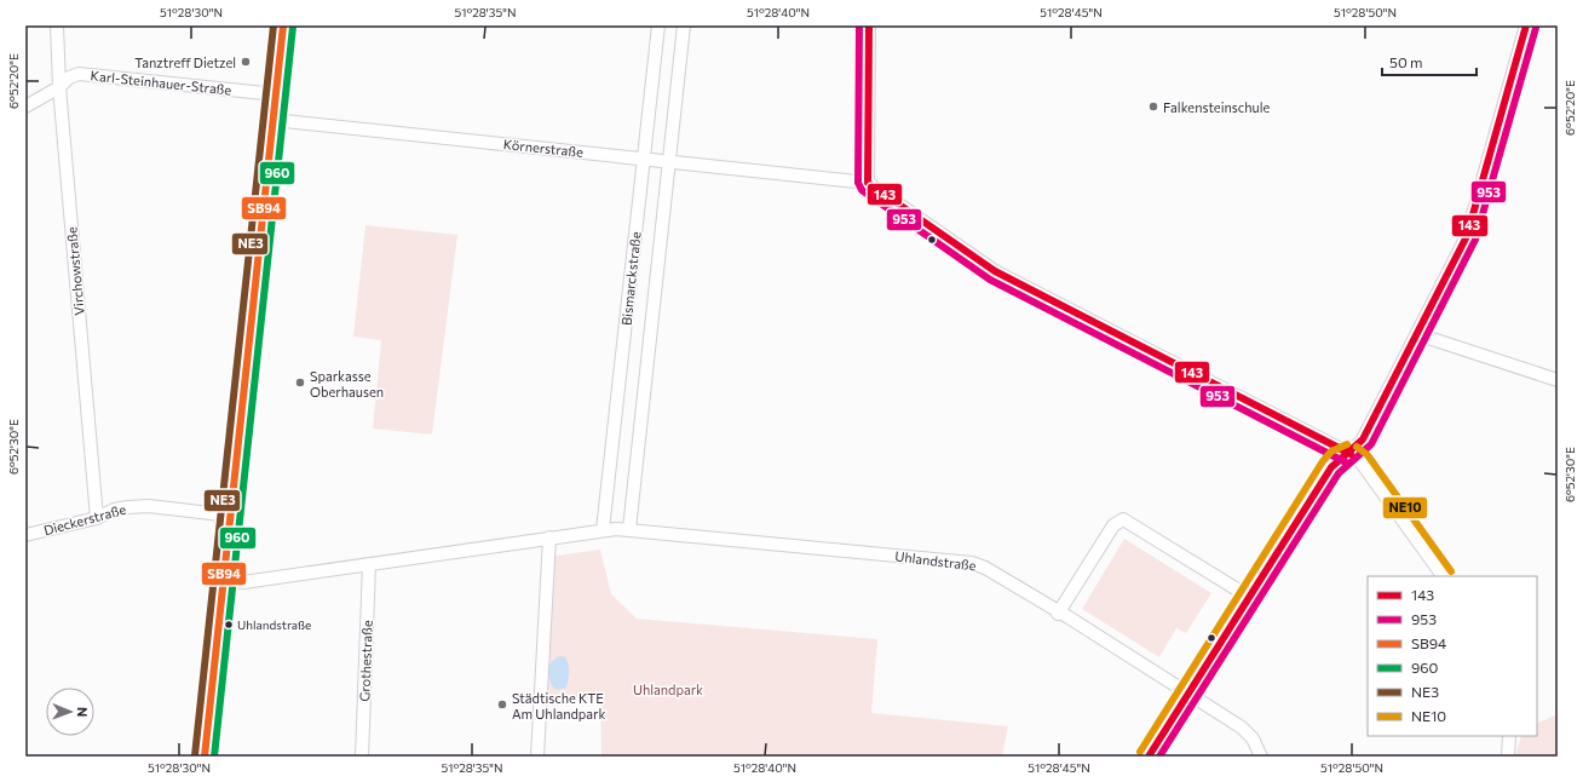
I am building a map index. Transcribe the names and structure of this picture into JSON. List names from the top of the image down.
{
  "streets": {
    "street": [
      "Karl-Steinhauer-Straße",
      "Körnerstraße",
      "Virchowstraße",
      "Bismarckstraße",
      "Dieckerstraße",
      "Uhlandstraße",
      "Grothestraße"
    ]
  },
  "crossings": [
    ["Karl-Steinhauer-Straße", "Virchowstraße"],
    ["Körnerstraße", "Bismarckstraße"],
    ["Virchowstraße", "Dieckerstraße"],
    ["Bismarckstraße", "Uhlandstraße"],
    ["Uhlandstraße", "Grothestraße"]
  ],
  "parks": ["Uhlandpark"],
  "places": [
    "Tanztreff Dietzel",
    "Falkensteinschule",
    "Sparkasse Oberhausen",
    "Uhlandstraße",
    "Städtische KTE Am Uhlandpark"
  ],
  "lines": [
    "transit line 143",
    "transit line 953",
    "transit line SB94",
    "transit line NE3",
    "transit line 960",
    "transit line NE10"
  ],
  "legend": [
    "143",
    "953",
    "SB94",
    "960",
    "NE3",
    "NE10"
  ],
  "scale_bar": "50 m",
  "north": "right",
  "coordinates": [
    "51°28'30\"N",
    "51°28'35\"N",
    "51°28'40\"N",
    "51°28'45\"N",
    "51°28'50\"N",
    "6°52'20\"E",
    "6°52'30\"E"
  ]
}
